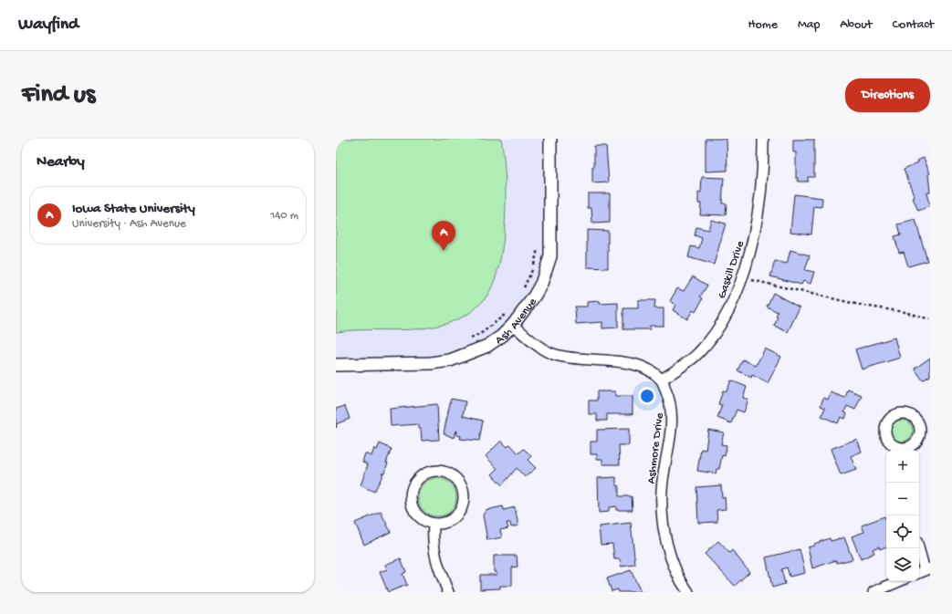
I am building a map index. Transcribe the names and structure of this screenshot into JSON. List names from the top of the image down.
{
  "streets": {
    "street": ["Gaskill Drive", "Ash Avenue", "Ashmore Drive"]
  },
  "crossings": [
    ["Gaskill Drive", "Ashmore Drive"]
  ],
  "page": {
    "header": "Wayfind",
    "nav": [
      "Home",
      "Map",
      "About",
      "Contact"
    ],
    "buttons": "Directions",
    "title": "Find us",
    "heading": "Nearby",
    "list": [
      {
        "mark": "A",
        "name": "Iowa State University",
        "note": "University · Ash Avenue",
        "value": "140 m"
      }
    ],
    "pins": "A",
    "map_buttons": ["+", "−"]
  }
}
